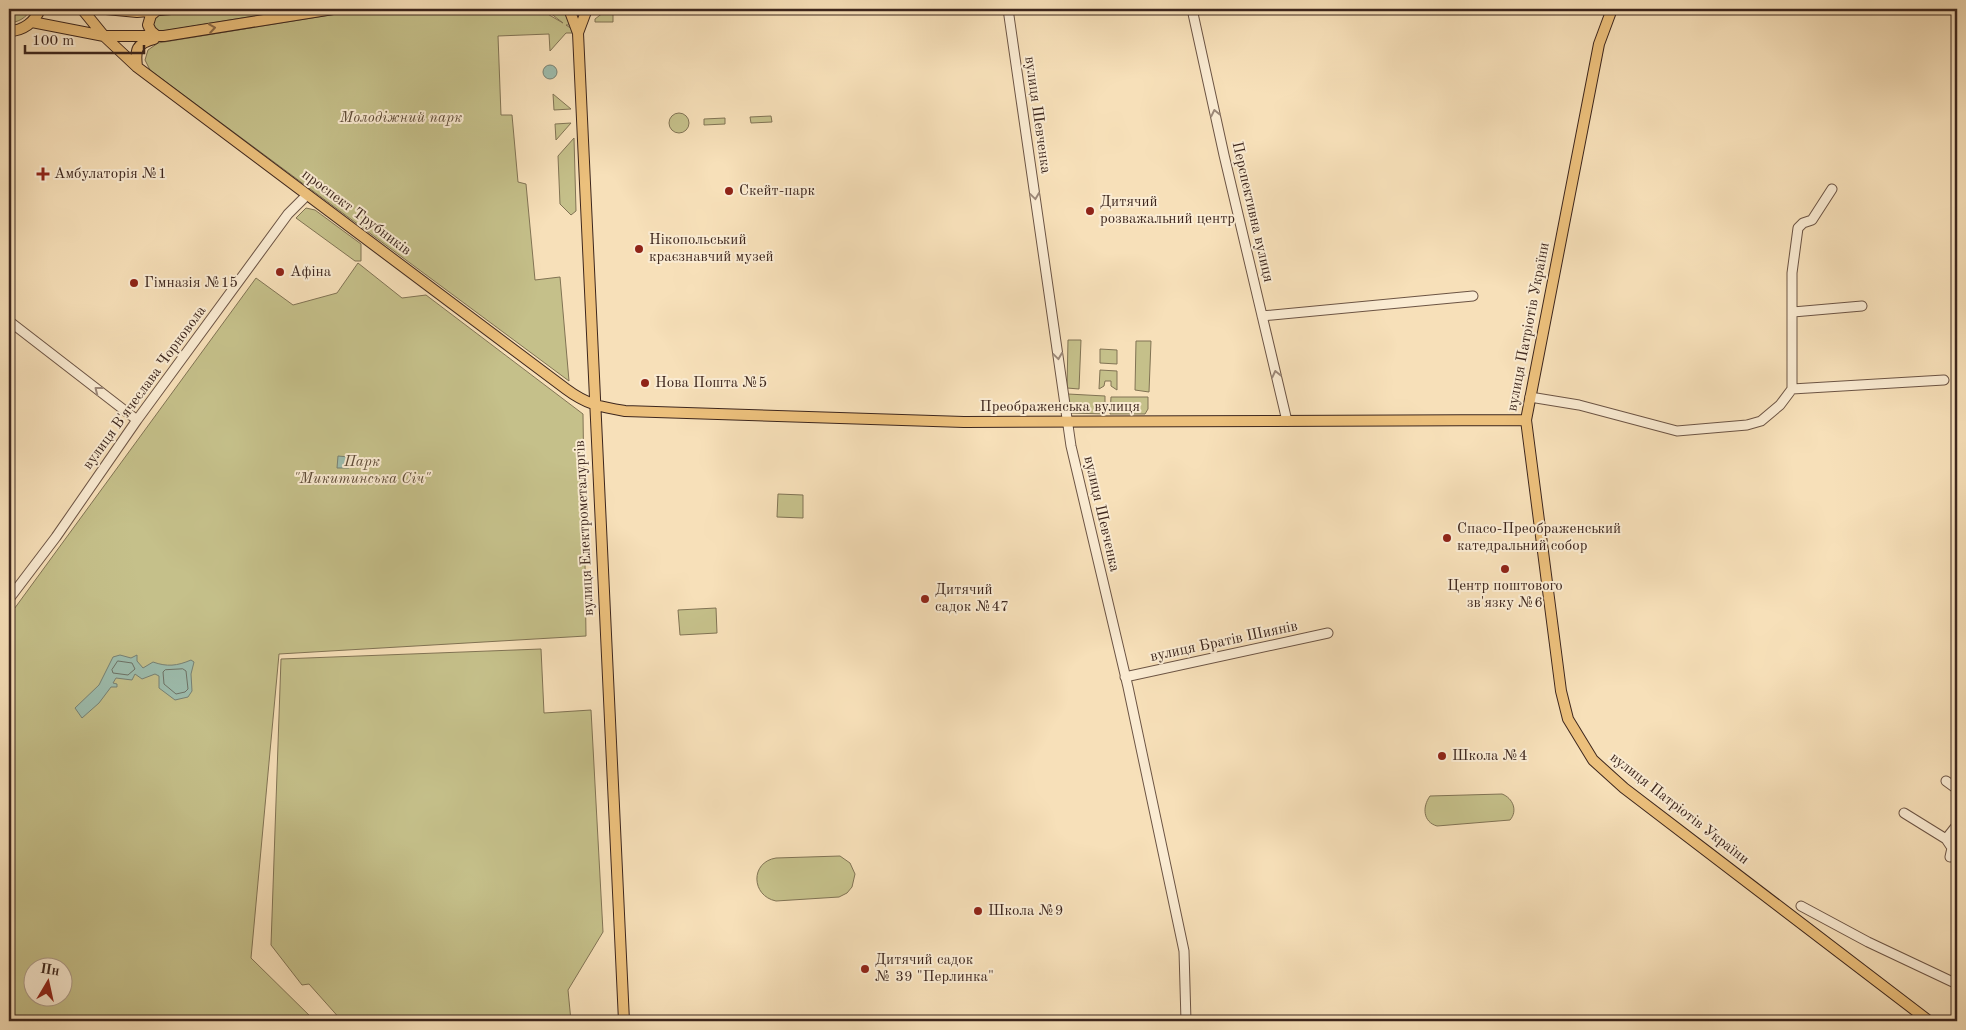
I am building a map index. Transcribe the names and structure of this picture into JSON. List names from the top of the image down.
{
  "streets": {
    "main road": [
      "проспект Трубників",
      "вулиця Патріотів України",
      "Преображенська вулиця",
      "вулиця Електрометалургів"
    ],
    "street": [
      "вулиця Шевченка",
      "Перспективна вулиця",
      "вулиця В'ячеслава Чорновола",
      "вулиця Братів Шиянів"
    ]
  },
  "crossings": [
    ["вулиця Шевченка", "Преображенська вулиця"],
    ["вулиця Шевченка", "вулиця Братів Шиянів"],
    ["Перспективна вулиця", "Преображенська вулиця"],
    ["проспект Трубників", "вулиця В'ячеслава Чорновола"],
    ["проспект Трубників", "Преображенська вулиця"],
    ["проспект Трубників", "вулиця Електрометалургів"],
    ["вулиця Патріотів України", "Преображенська вулиця"],
    ["Преображенська вулиця", "вулиця Електрометалургів"]
  ],
  "one_way": ["вулиця Шевченка", "Перспективна вулиця"],
  "parks": ["Молодіжний парк", "Парк \"Микитинська Січ\""],
  "places": {
    "health": ["Амбулаторія №1"],
    "other": [
      "Скейт-парк",
      "Дитячий розважальний центр",
      "Нiкопольський краєзнавчий музей",
      "Афіна",
      "Гімназія №15",
      "Нова Пошта №5",
      "Спасо-Преображенський катедральний собор",
      "Центр поштового зв'язку №6",
      "Дитячий садок №47",
      "Школа №4",
      "Школа №9",
      "Дитячий садок № 39 \"Перлинка\""
    ]
  },
  "scale_bar": "100 m",
  "north": "top"
}
